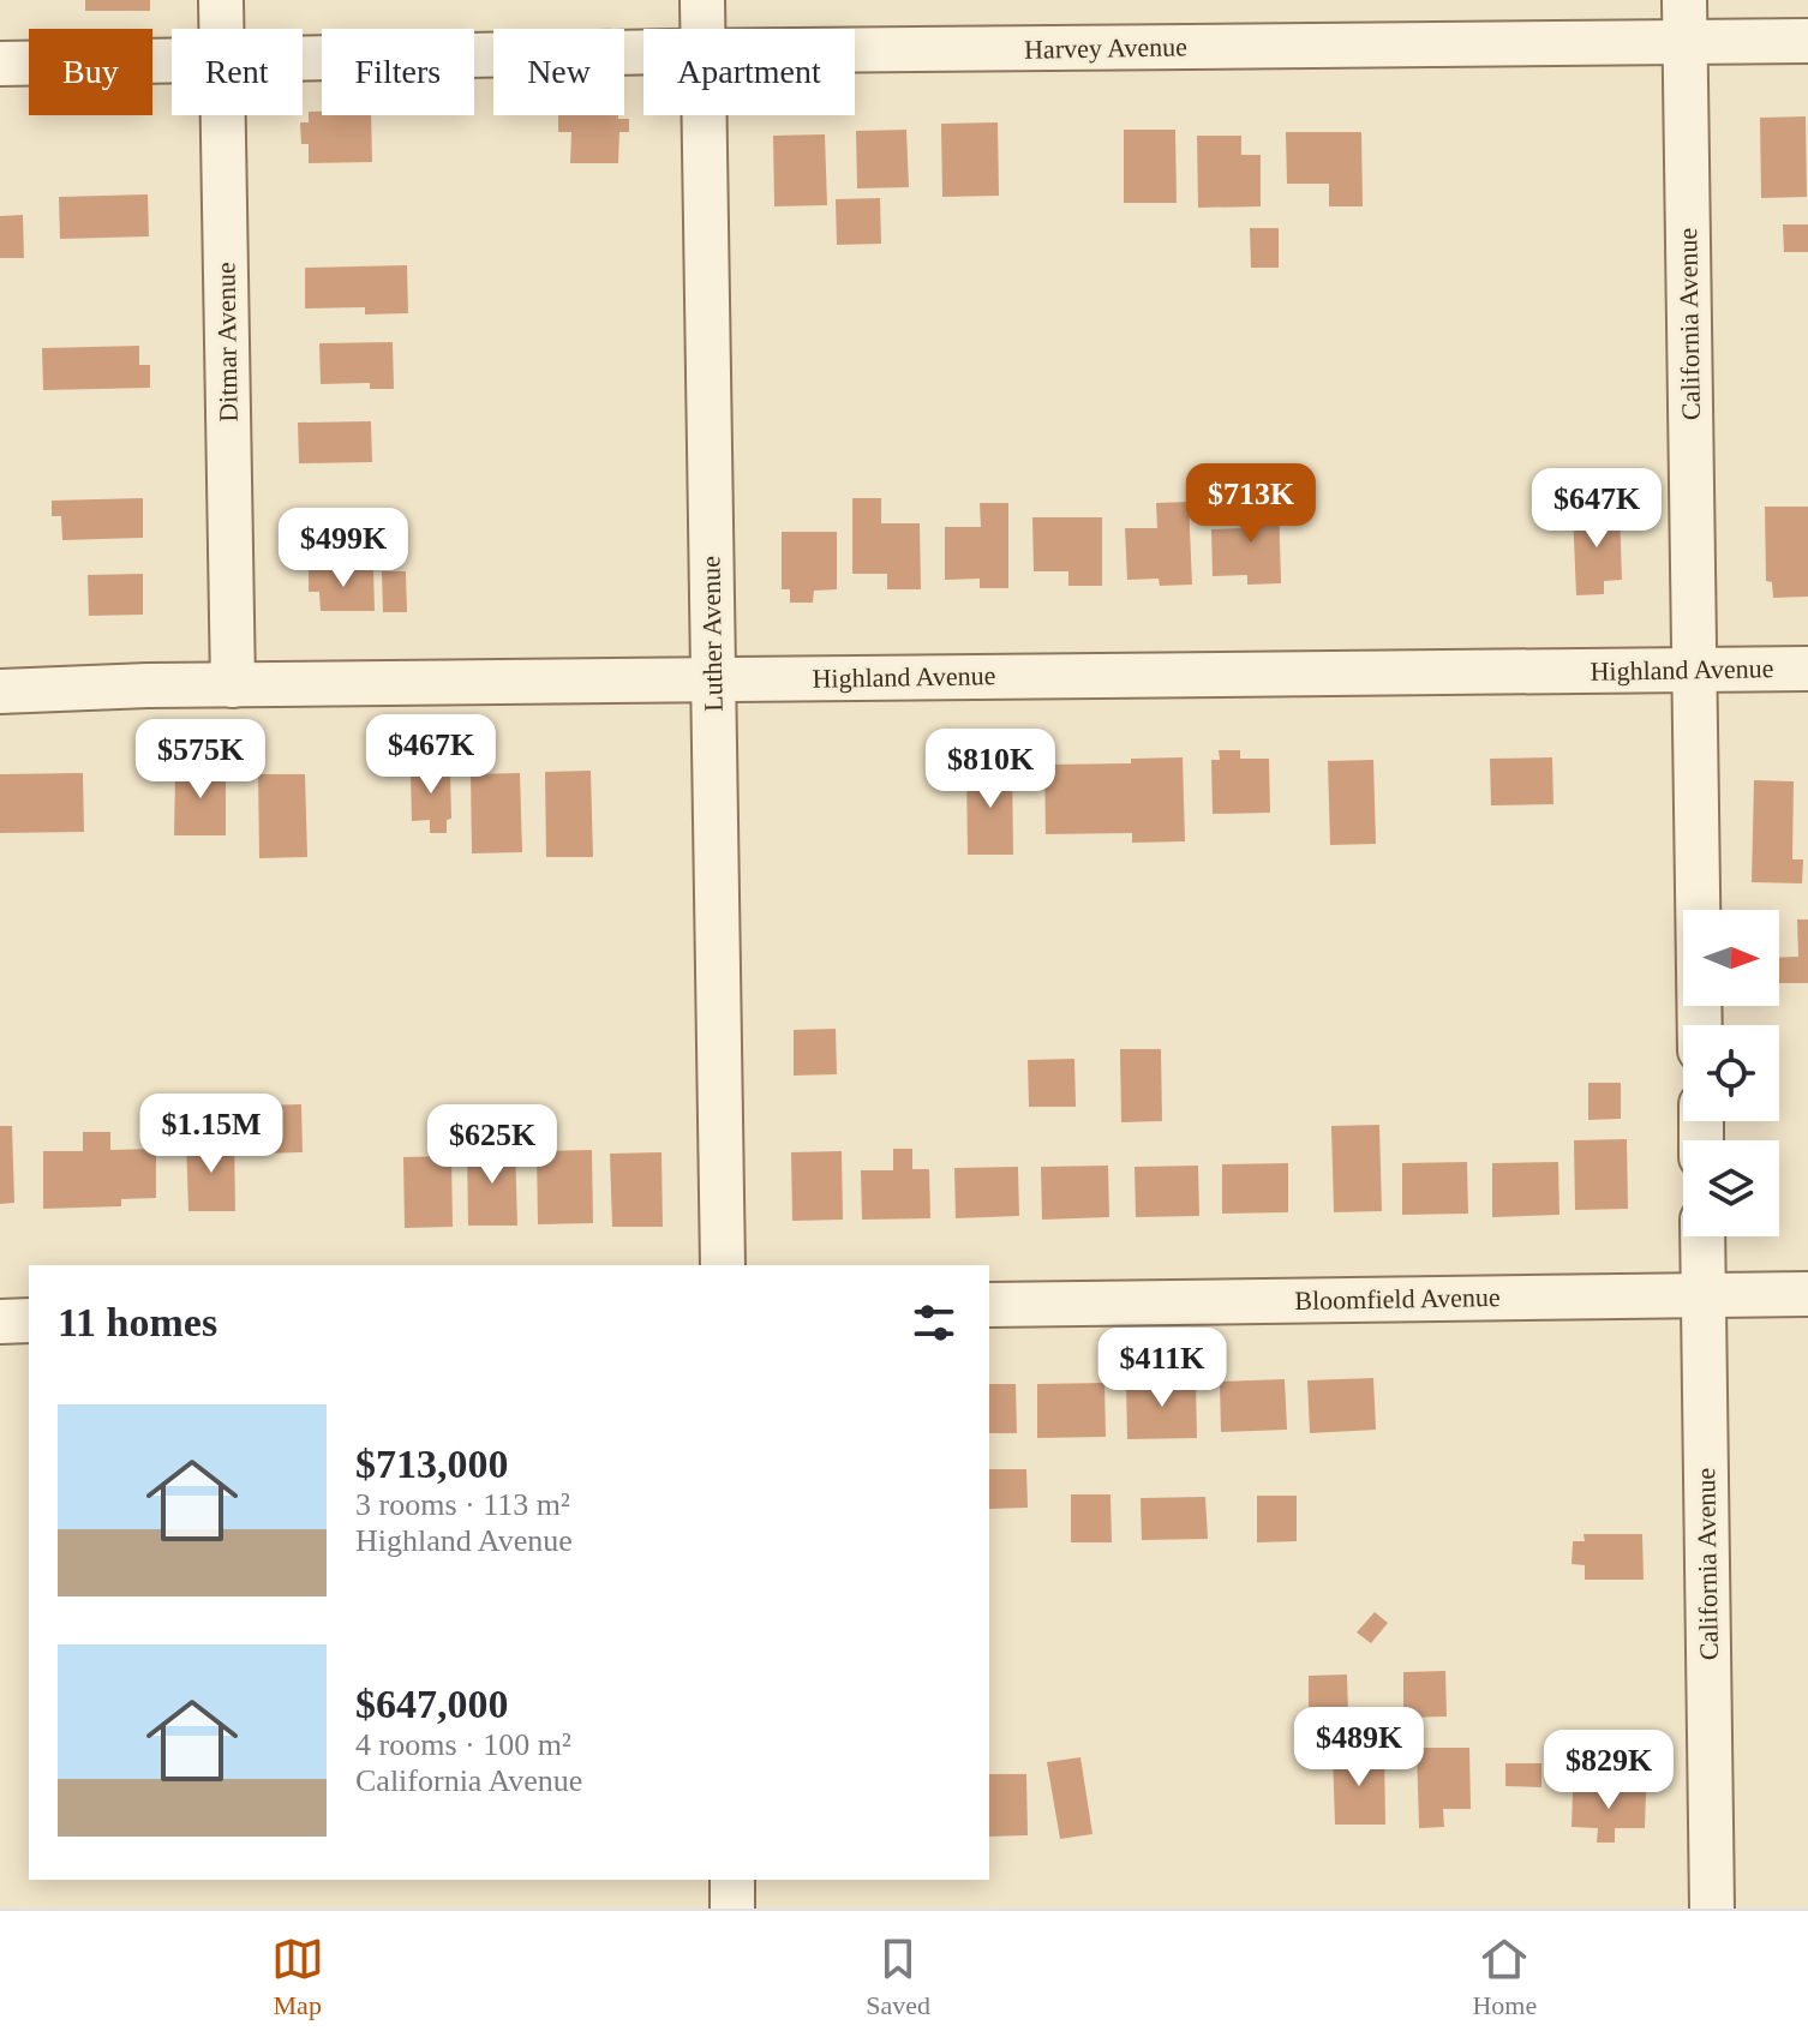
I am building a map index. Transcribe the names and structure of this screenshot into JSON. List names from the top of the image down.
{
  "streets": {
    "street": [
      "Harvey Avenue",
      "California Avenue",
      "Ditmar Avenue",
      "Luther Avenue",
      "Highland Avenue",
      "Bloomfield Avenue"
    ]
  },
  "crossings": [
    ["Harvey Avenue", "California Avenue"],
    ["California Avenue", "Highland Avenue"],
    ["California Avenue", "Bloomfield Avenue"],
    ["Ditmar Avenue", "Highland Avenue"],
    ["Luther Avenue", "Highland Avenue"]
  ],
  "north": "right",
  "page": {
    "chip": [
      "Buy",
      "Rent",
      "Filters",
      "New",
      "Apartment"
    ],
    "price": [
      "$713K",
      "$647K",
      "$499K",
      "$467K",
      "$575K",
      "$810K",
      "$1.15M",
      "$625K",
      "$411K",
      "$489K",
      "$829K"
    ],
    "heading": "11 homes",
    "list": [
      {
        "name": "$713,000",
        "note": "3 rooms · 113 m² · Highland Avenue"
      },
      {
        "name": "$647,000",
        "note": "4 rooms · 100 m² · California Avenue"
      }
    ],
    "tabs": ["Map", "Saved", "Home"]
  }
}
